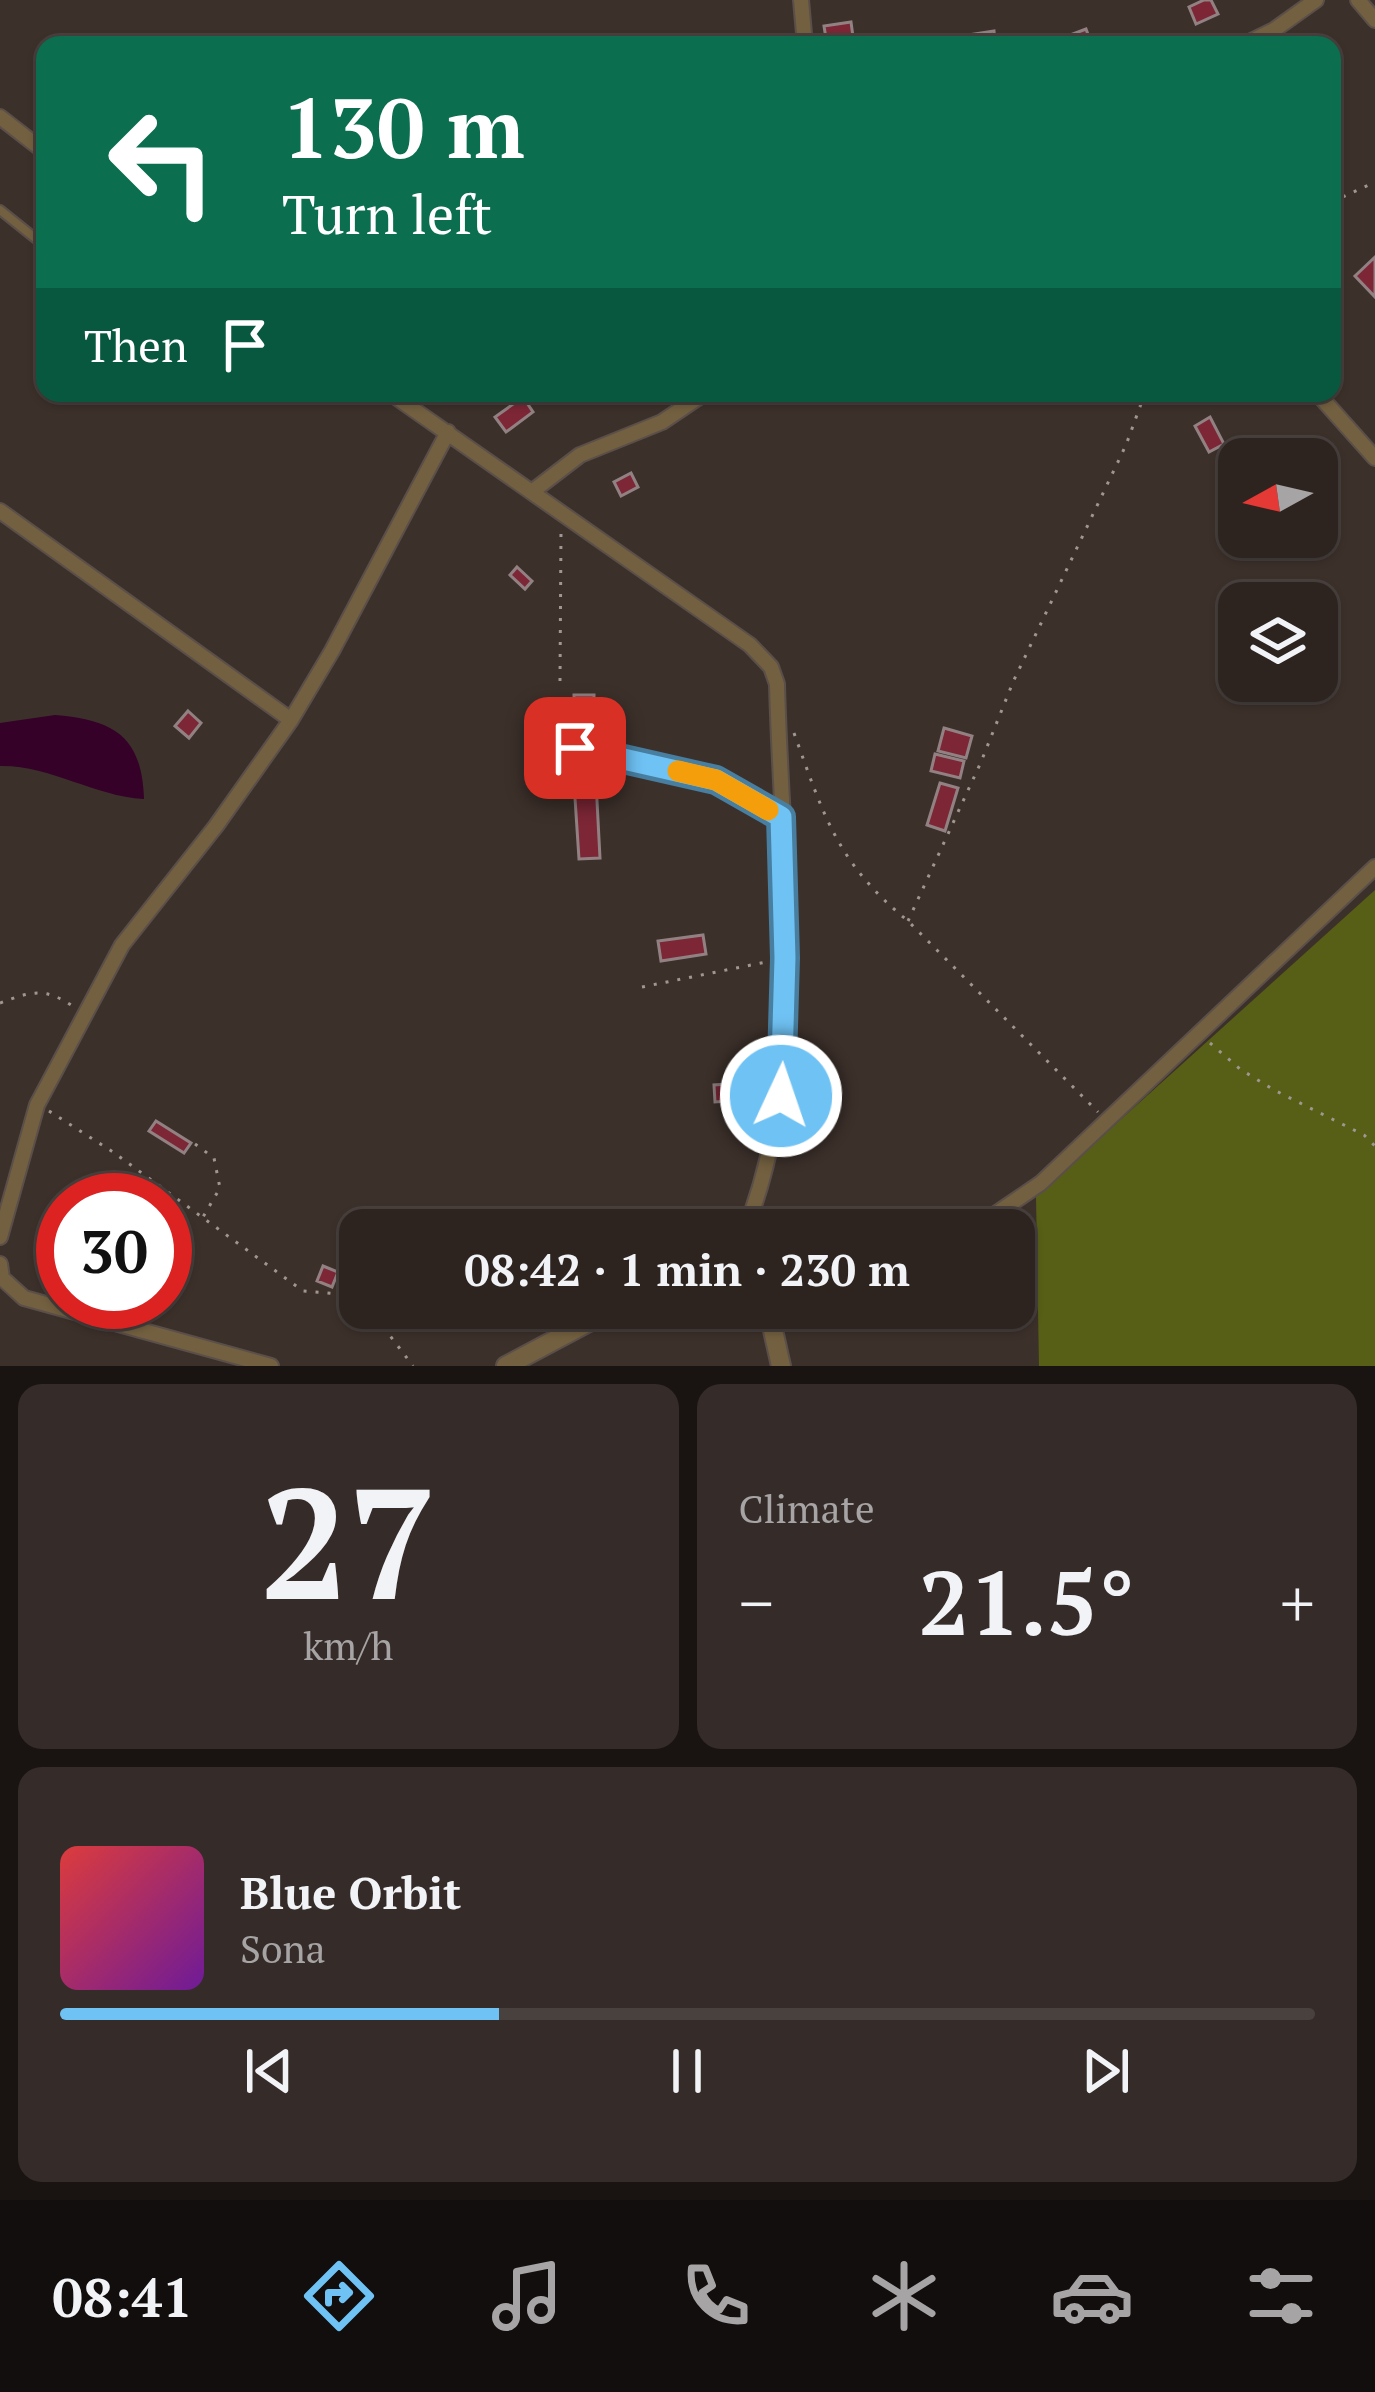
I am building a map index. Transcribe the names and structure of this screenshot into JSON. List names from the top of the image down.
{
  "north": "left",
  "page": {
    "turn": ["130 m", "Turn left"],
    "then": "Then",
    "limit": "30",
    "trip": "08:42 · 1 min · 230 m",
    "tile": [
      ["27", "km/h"],
      "Climate"
    ],
    "heat": ["−", "21.5°", "+"],
    "song": ["Blue Orbit", "Sona"],
    "tabs": "08:41"
  }
}
